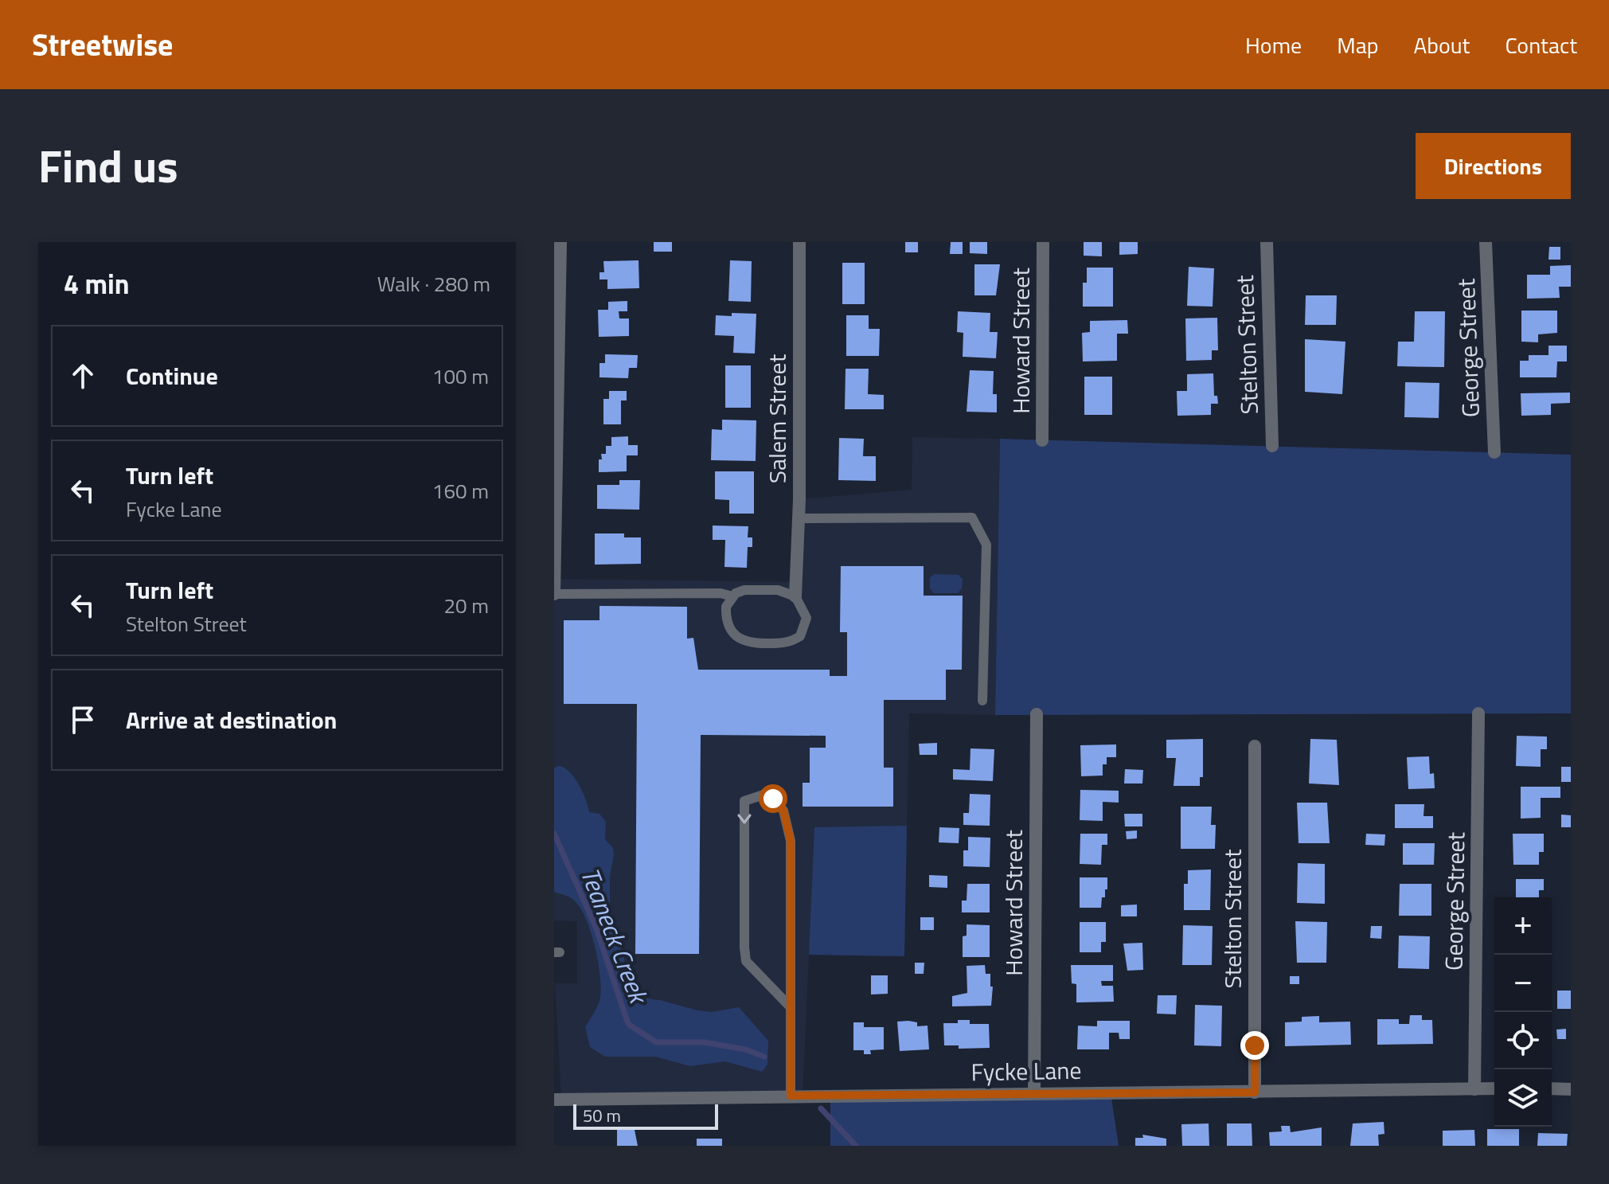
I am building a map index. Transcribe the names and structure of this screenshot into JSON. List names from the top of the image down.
{
  "streets": {
    "street": [
      "Howard Street",
      "Stelton Street",
      "George Street",
      "Salem Street",
      "Fycke Lane"
    ]
  },
  "crossings": [
    ["Howard Street", "Fycke Lane"],
    ["Stelton Street", "Fycke Lane"],
    ["George Street", "Fycke Lane"]
  ],
  "water": ["Teaneck Creek"],
  "scale_bar": "50 m",
  "page": {
    "header": "Streetwise",
    "nav": [
      "Home",
      "Map",
      "About",
      "Contact"
    ],
    "title": "Find us",
    "buttons": "Directions",
    "heading": ["4 min", "Walk · 280 m"],
    "list": [
      ["Continue", "100 m"],
      ["Turn left", "Fycke Lane", "160 m"],
      ["Turn left", "Stelton Street", "20 m"],
      "Arrive at destination"
    ],
    "map_buttons": ["+", "−"],
    "scale": "50 m"
  }
}
